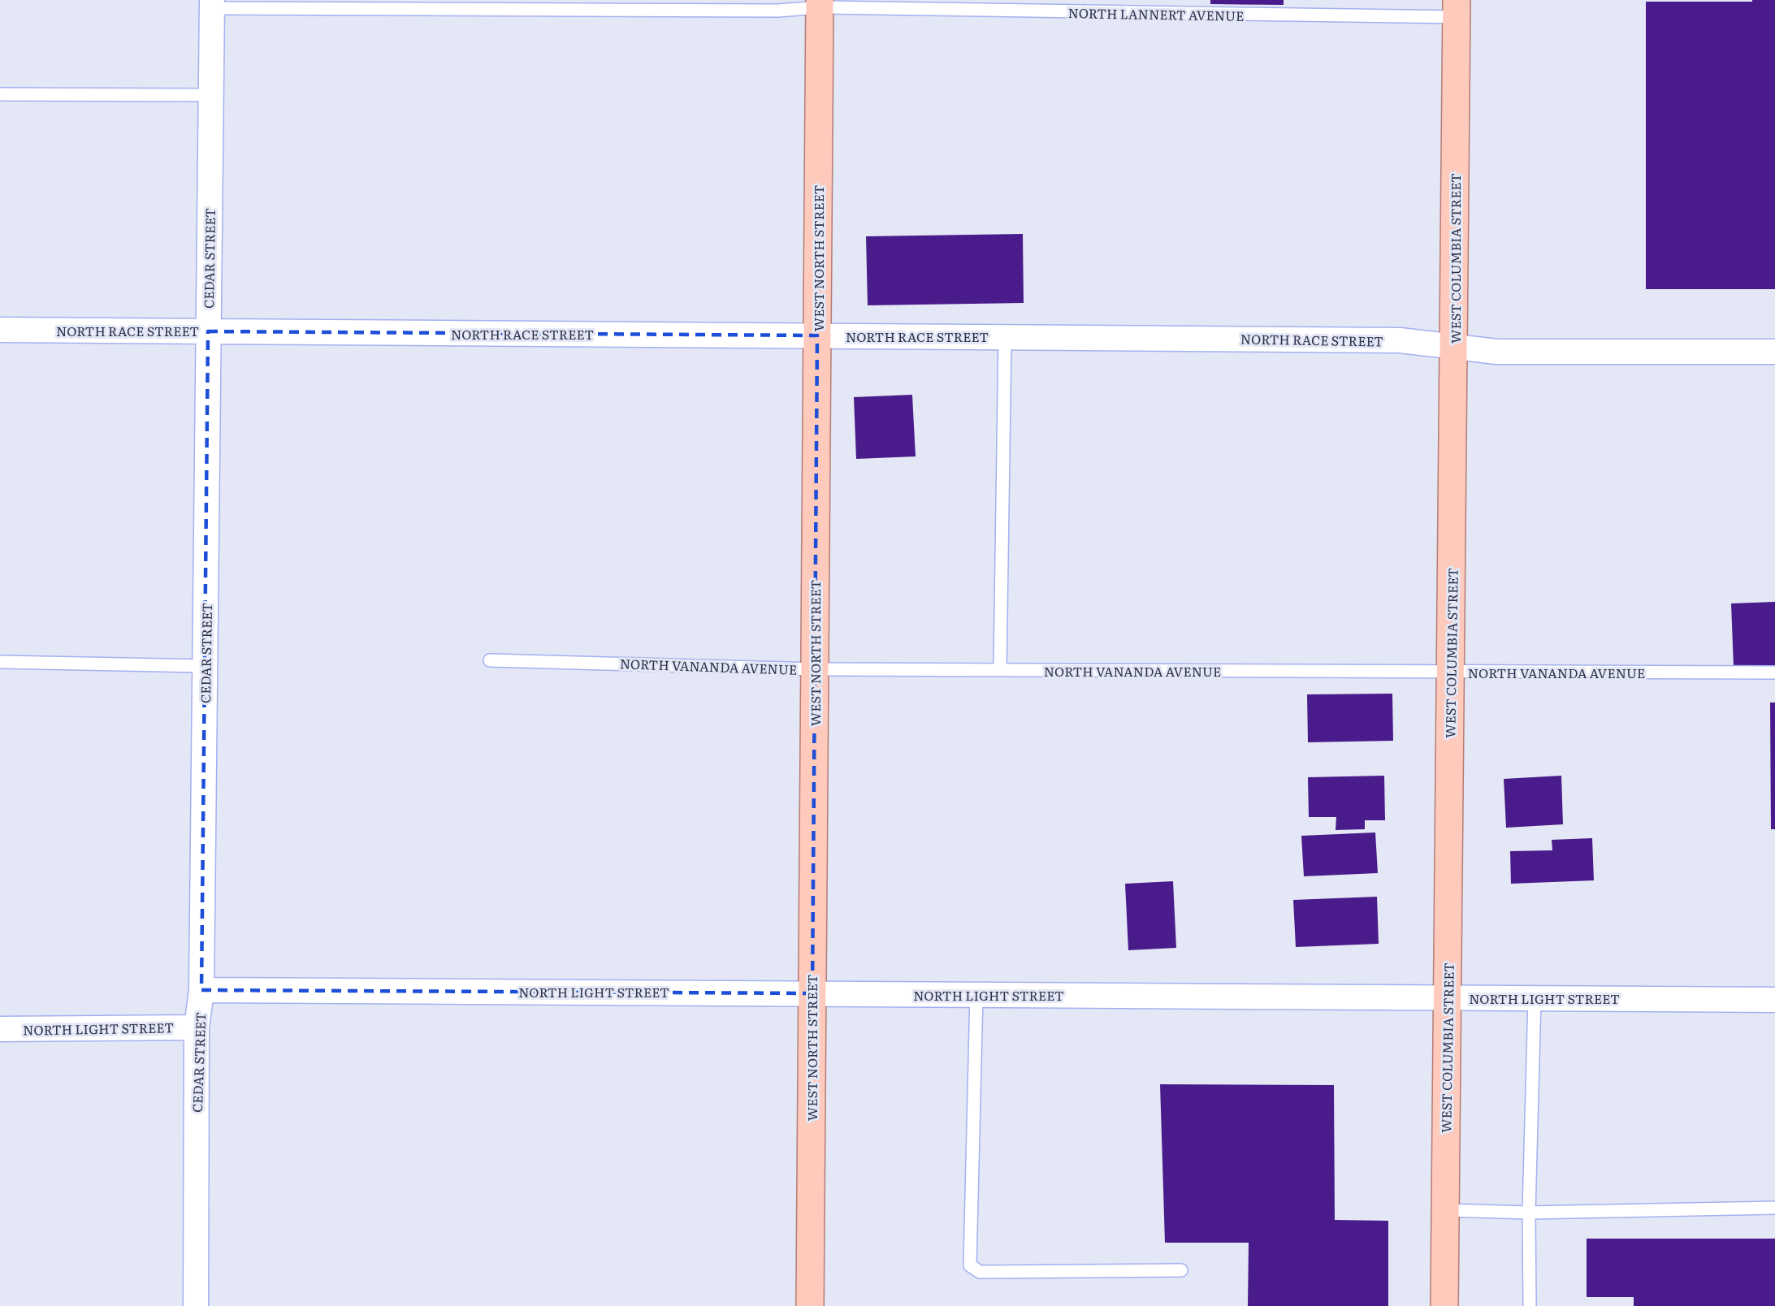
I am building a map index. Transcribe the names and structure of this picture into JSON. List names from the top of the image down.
{
  "streets": {
    "main road": ["WEST NORTH STREET", "WEST COLUMBIA STREET"],
    "street": ["CEDAR STREET", "NORTH RACE STREET", "NORTH LIGHT STREET"],
    "lane": ["NORTH LANNERT AVENUE", "NORTH VANANDA AVENUE"]
  },
  "crossings": [
    ["NORTH LANNERT AVENUE", "CEDAR STREET"],
    ["NORTH LANNERT AVENUE", "WEST NORTH STREET"],
    ["NORTH LANNERT AVENUE", "WEST COLUMBIA STREET"],
    ["CEDAR STREET", "NORTH RACE STREET"],
    ["CEDAR STREET", "NORTH LIGHT STREET"],
    ["WEST NORTH STREET", "NORTH RACE STREET"],
    ["WEST NORTH STREET", "NORTH VANANDA AVENUE"],
    ["WEST NORTH STREET", "NORTH LIGHT STREET"],
    ["WEST COLUMBIA STREET", "NORTH RACE STREET"],
    ["WEST COLUMBIA STREET", "NORTH VANANDA AVENUE"],
    ["WEST COLUMBIA STREET", "NORTH LIGHT STREET"]
  ]
}
